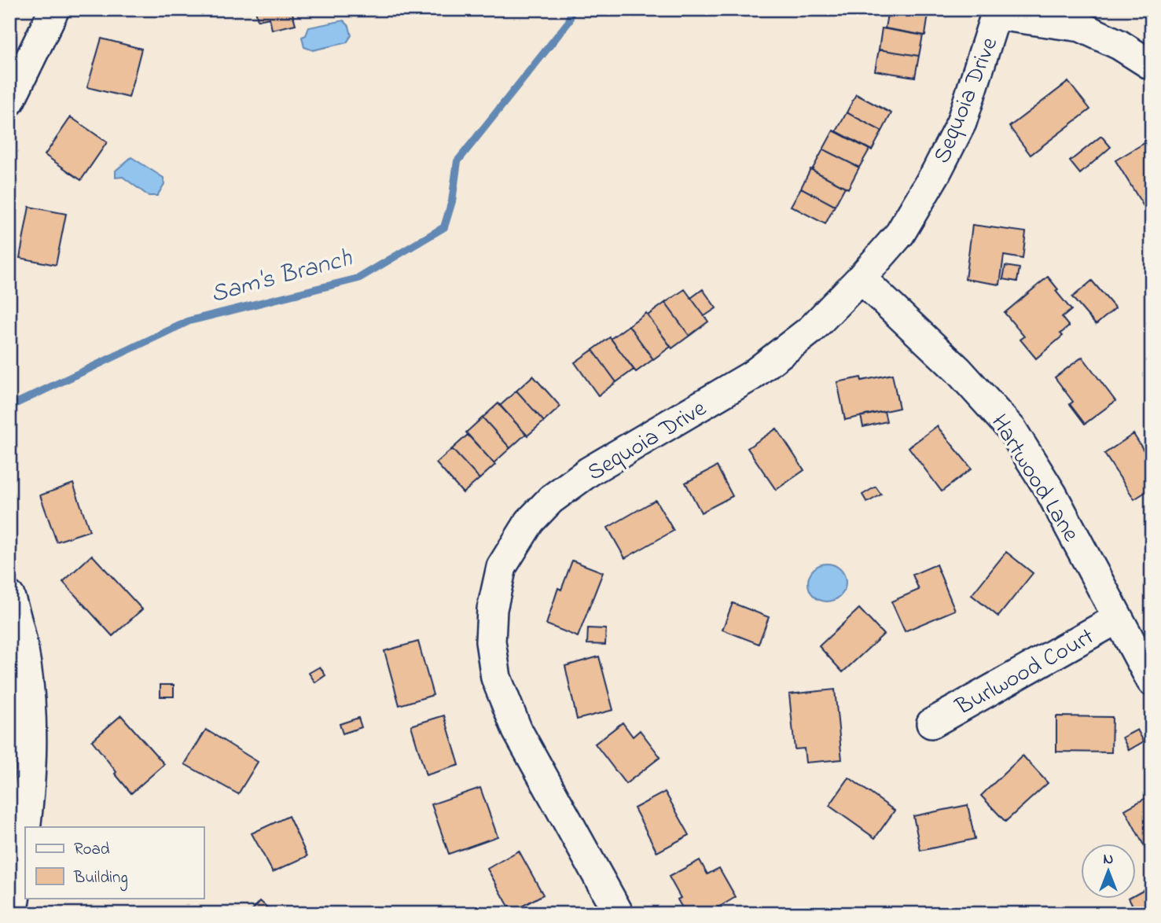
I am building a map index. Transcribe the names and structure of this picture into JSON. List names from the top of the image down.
{
  "streets": {
    "street": ["Sequoia Drive", "Hartwood Lane", "Burlwood Court"]
  },
  "crossings": [
    ["Sequoia Drive", "Hartwood Lane"],
    ["Hartwood Lane", "Burlwood Court"]
  ],
  "water": ["Sam's Branch"],
  "legend": ["Road", "Building"],
  "north": "top"
}
